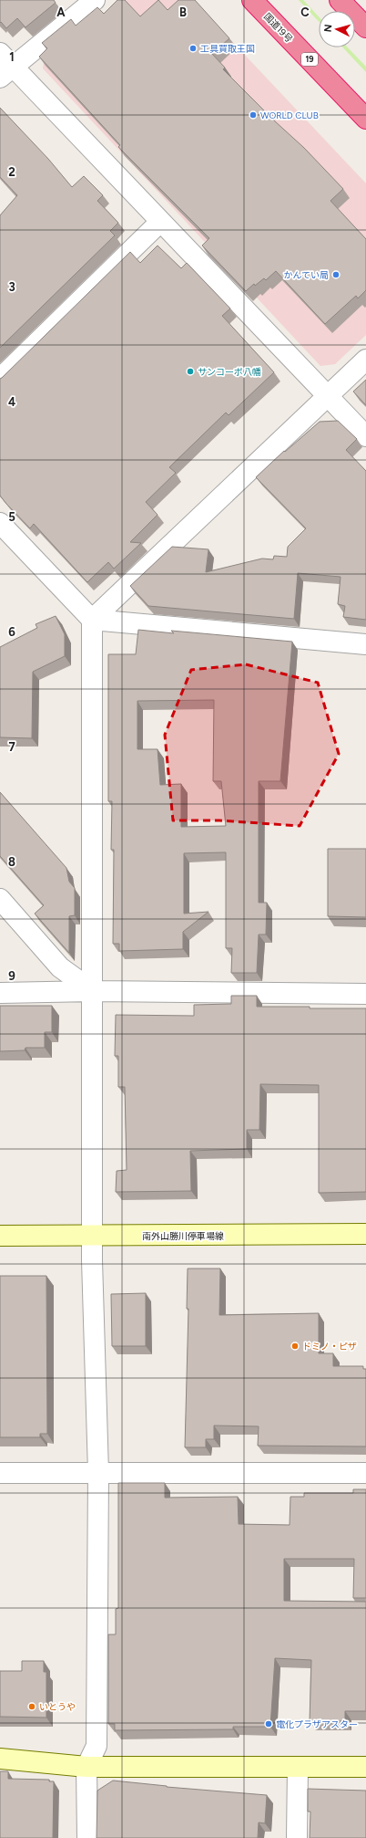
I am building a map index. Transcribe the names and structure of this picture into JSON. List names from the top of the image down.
{
  "streets": {
    "highway": ["国道19号", "19"],
    "street": ["南外山勝川停車場線"]
  },
  "places": [
    "工具買取王国",
    "WORLD CLUB",
    "かんてい局",
    "サンコーポ八幡",
    "ドミノ・ピザ",
    "いとうや",
    "電化プラザアスター"
  ],
  "north": "left",
  "grid": {
    "columns": ["A", "B", "C"],
    "rows": [
      "1",
      "2",
      "3",
      "4",
      "5",
      "6",
      "7",
      "8",
      "9"
    ]
  }
}
